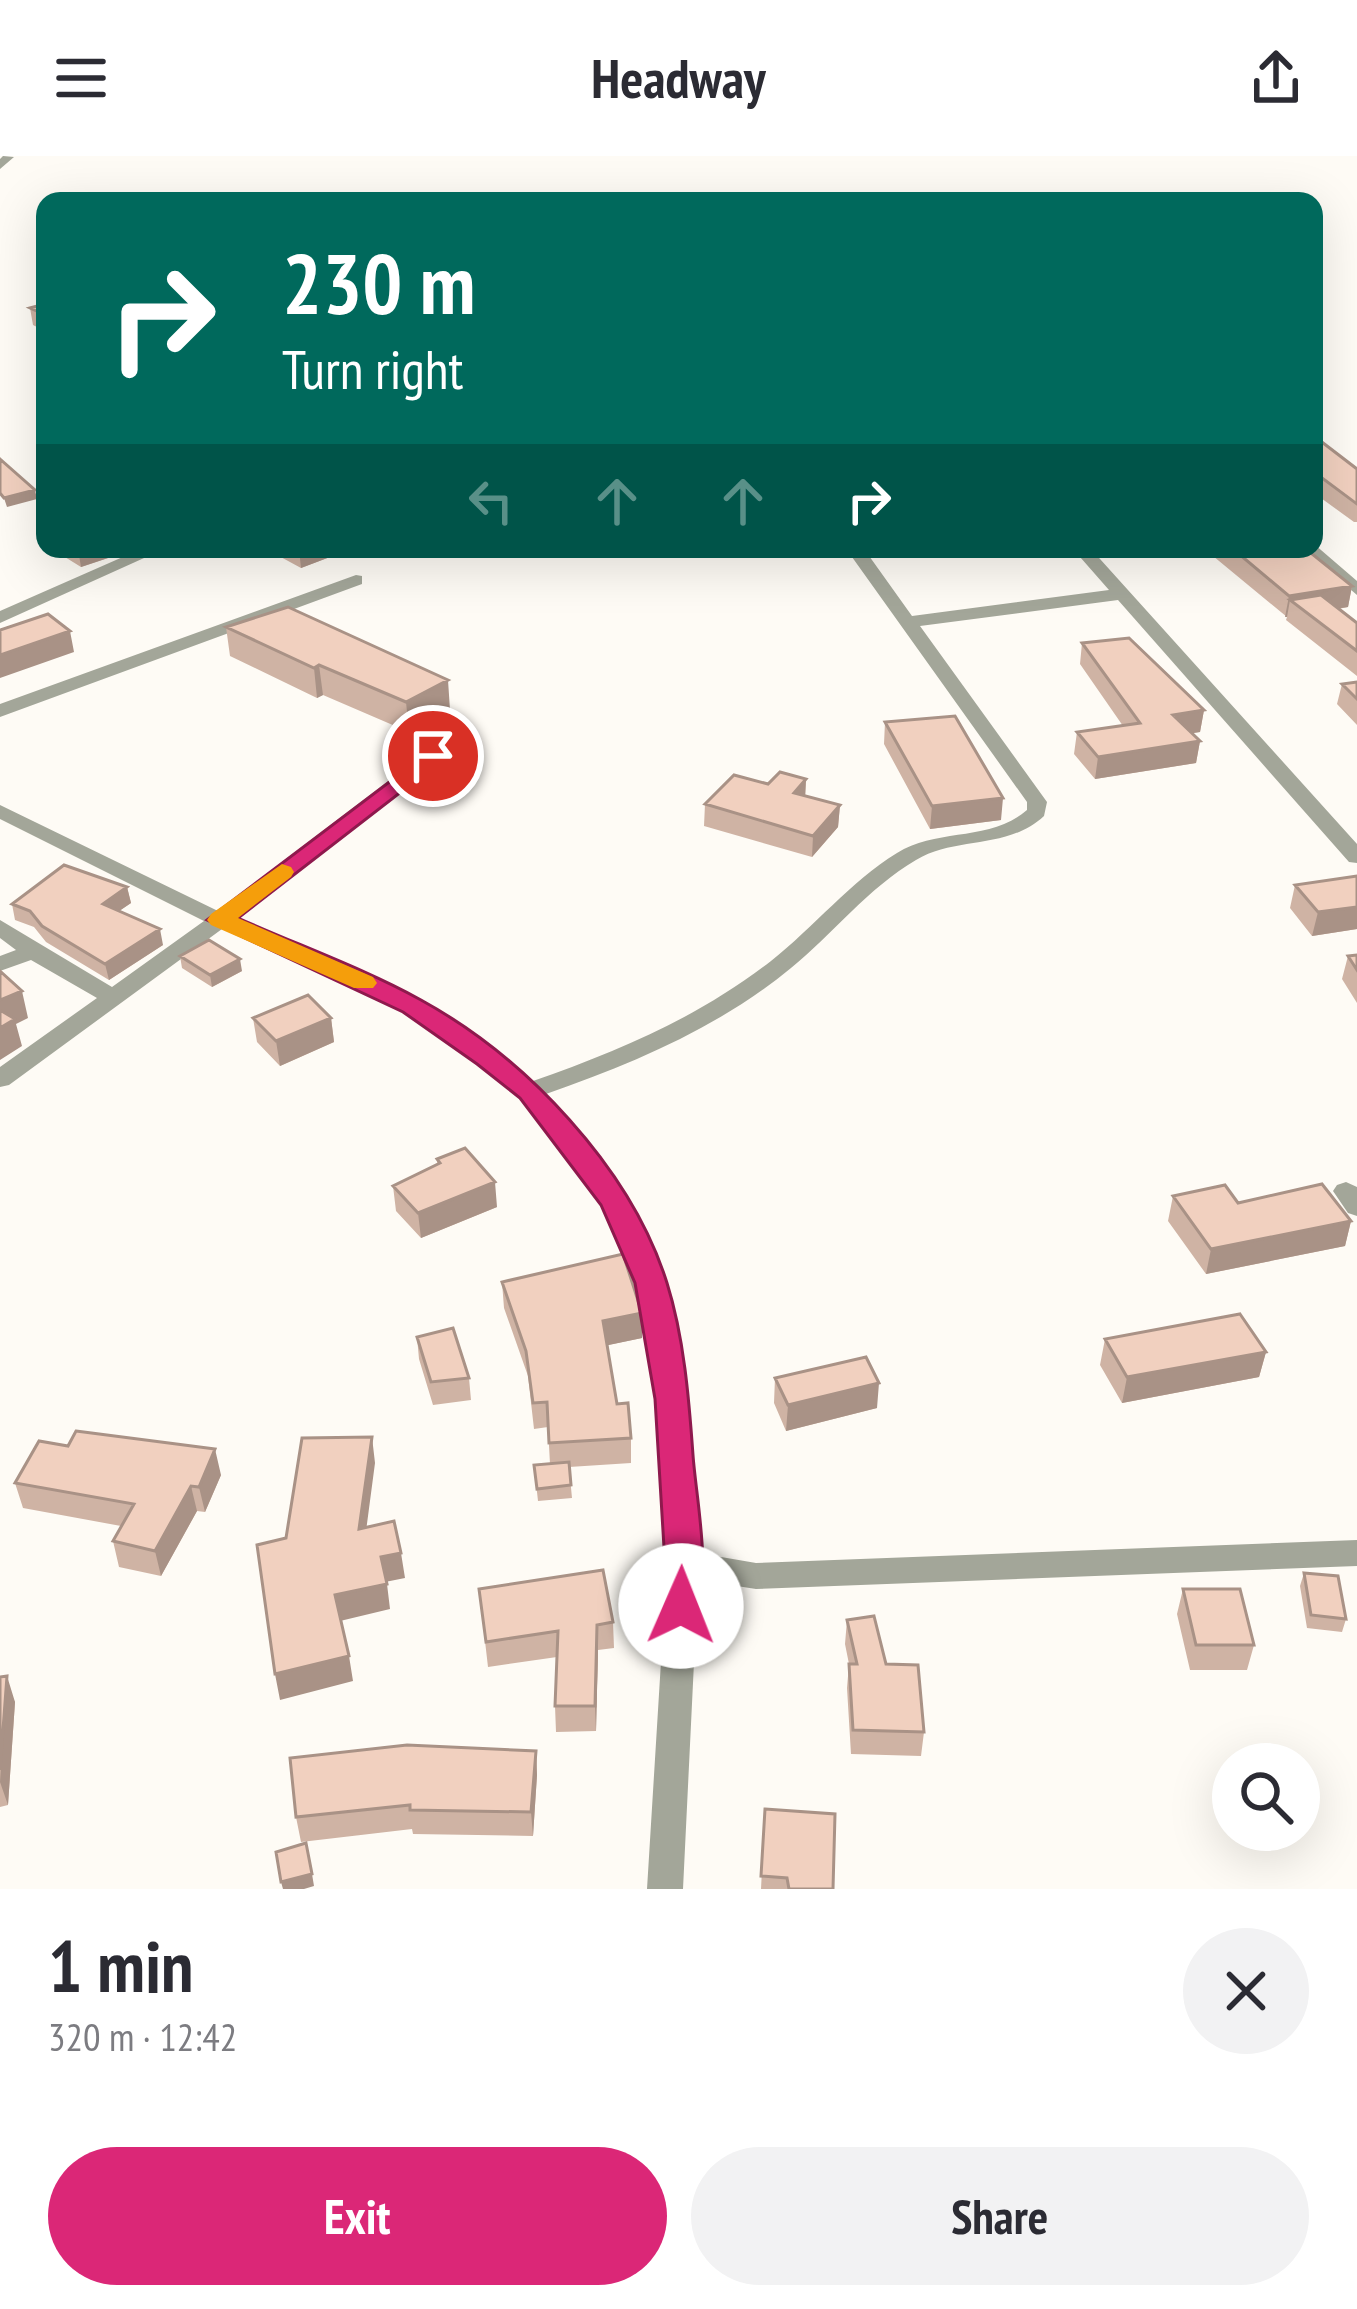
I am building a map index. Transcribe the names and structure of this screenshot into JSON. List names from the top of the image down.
{
  "page": {
    "header": "Headway",
    "turn": ["230 m", "Turn right"],
    "heading": ["1 min", "320 m · 12:42"],
    "buttons": ["Exit", "Share"]
  }
}
